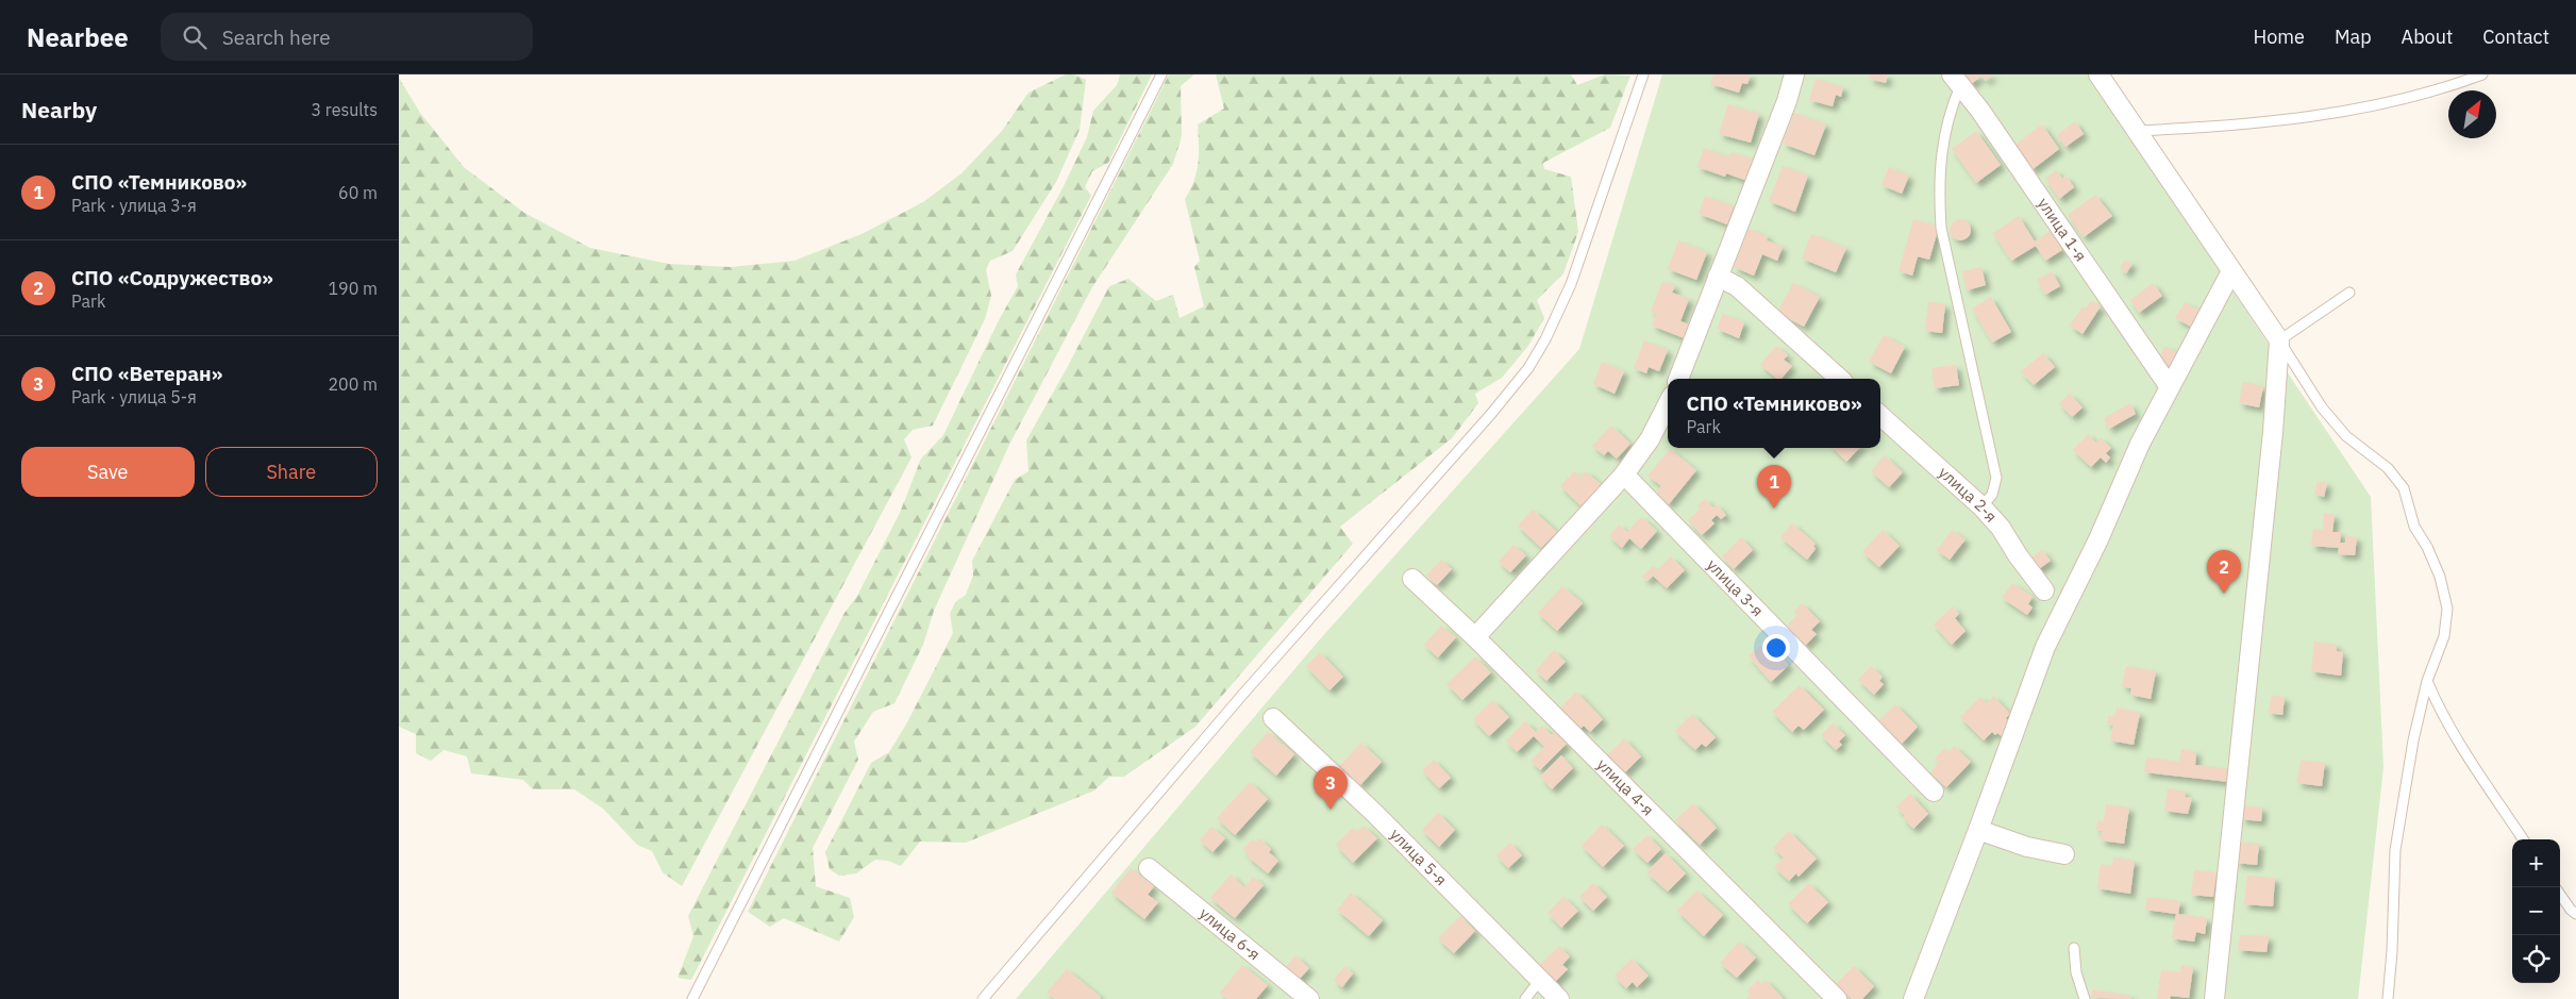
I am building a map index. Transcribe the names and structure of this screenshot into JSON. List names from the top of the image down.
{
  "streets": {
    "street": [
      "улица 1-я",
      "улица 2-я",
      "улица 3-я",
      "улица 4-я",
      "улица 5-я",
      "улица 6-я"
    ]
  },
  "north": "top right",
  "page": {
    "header": "Nearbee",
    "search": "Search here",
    "nav": [
      "Home",
      "Map",
      "About",
      "Contact"
    ],
    "heading": ["Nearby", "3 results"],
    "list": [
      {
        "mark": "1",
        "name": "СПО «Темниково»",
        "note": "Park · улица 3-я",
        "value": "60 m"
      },
      {
        "mark": "2",
        "name": "СПО «Содружество»",
        "note": "Park",
        "value": "190 m"
      },
      {
        "mark": "3",
        "name": "СПО «Ветеран»",
        "note": "Park · улица 5-я",
        "value": "200 m"
      }
    ],
    "popup": ["СПО «Темниково»", "Park"],
    "buttons": ["Save", "Share"],
    "pins": ["1", "2", "3"],
    "map_buttons": ["+", "−"]
  }
}
